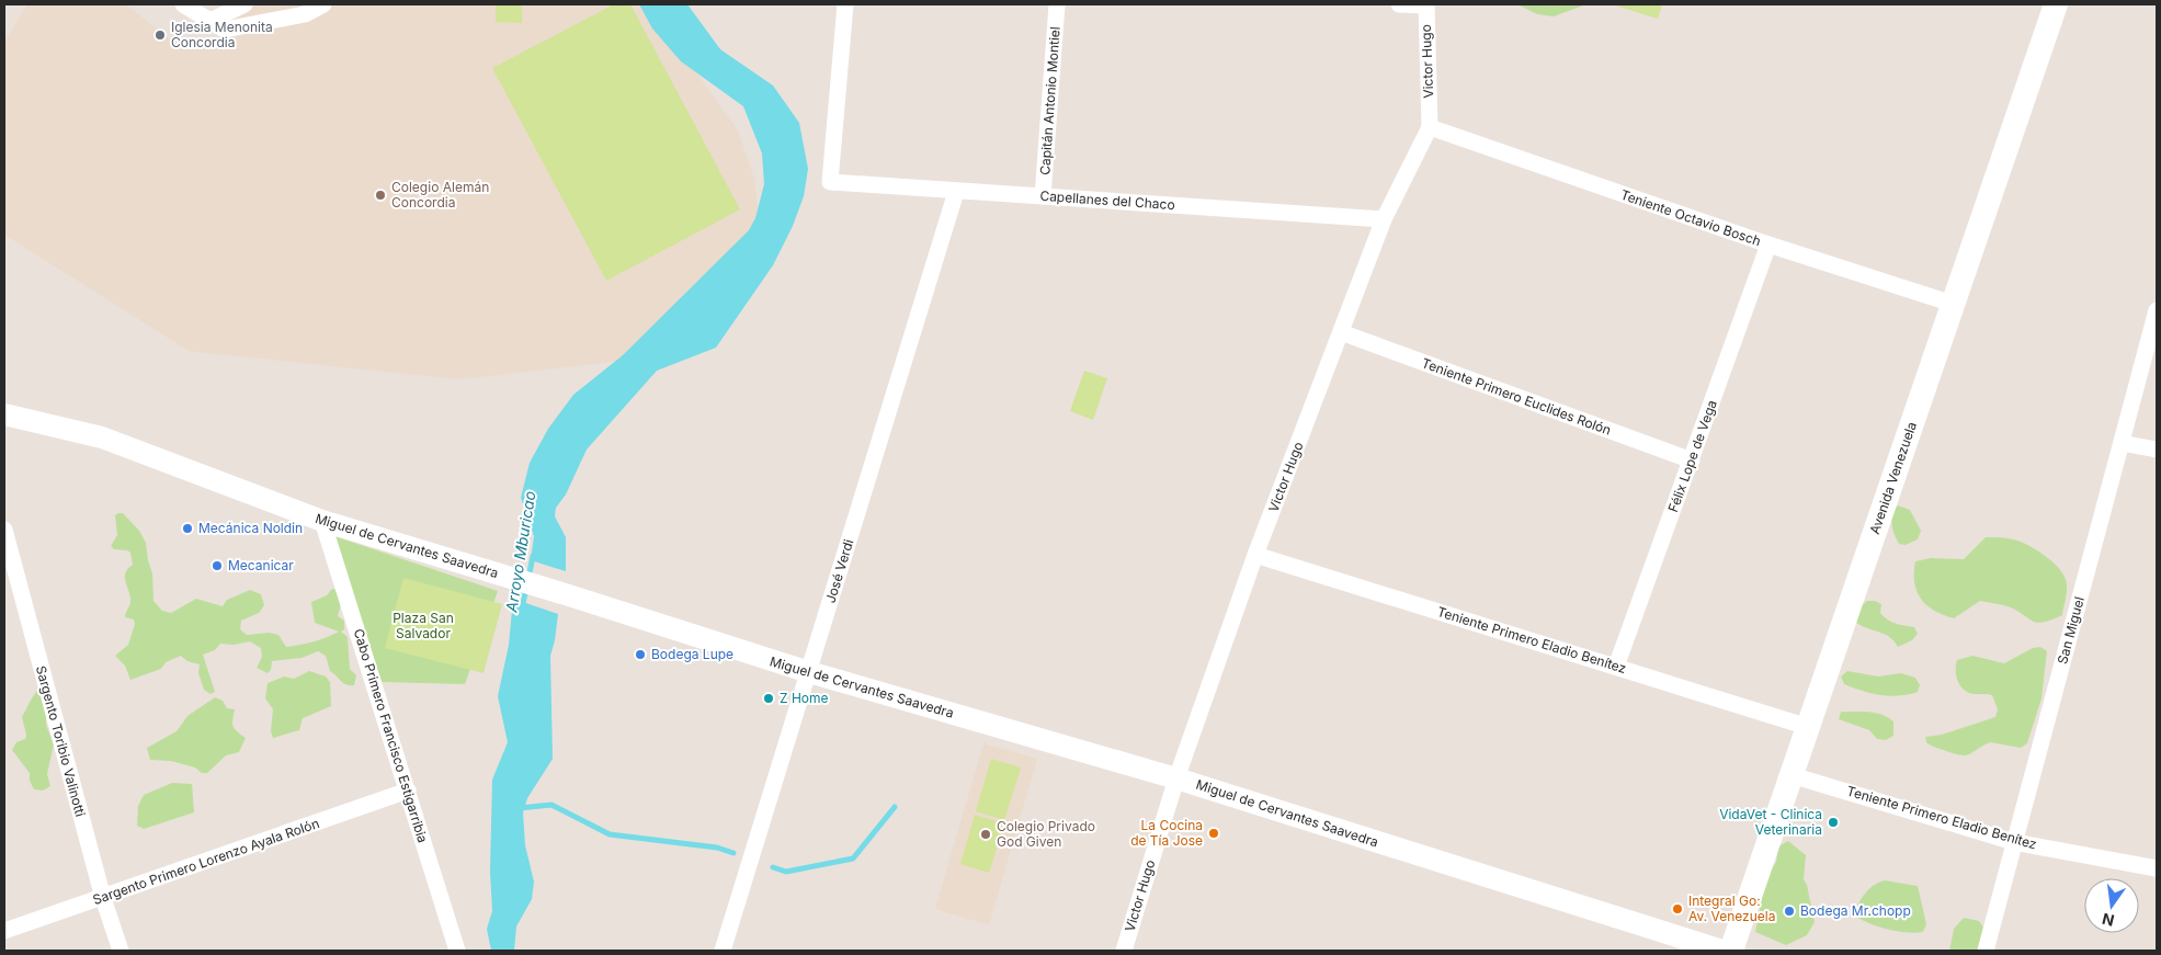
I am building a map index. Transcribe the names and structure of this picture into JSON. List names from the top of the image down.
{
  "streets": {
    "main road": ["Avenida Venezuela"],
    "street": [
      "Victor Hugo",
      "Capitán Antonio Montiel",
      "Capellanes del Chaco",
      "Teniente Octavio Bosch",
      "Teniente Primero Euclides Rolón",
      "Félix Lope de Vega",
      "Miguel de Cervantes Saavedra",
      "José Verdi",
      "San Miguel",
      "Teniente Primero Eladio Benítez",
      "Cabo Primero Francisco Estigarribia",
      "Sargento Toribio Valinotti",
      "Sargento Primero Lorenzo Ayala Rolón"
    ]
  },
  "crossings": [
    ["Victor Hugo", "Capellanes del Chaco"],
    ["Victor Hugo", "Teniente Octavio Bosch"],
    ["Victor Hugo", "Teniente Primero Euclides Rolón"],
    ["Victor Hugo", "Miguel de Cervantes Saavedra"],
    ["Victor Hugo", "Teniente Primero Eladio Benítez"],
    ["Capitán Antonio Montiel", "Capellanes del Chaco"],
    ["Capellanes del Chaco", "José Verdi"],
    ["Teniente Octavio Bosch", "Félix Lope de Vega"],
    ["Teniente Octavio Bosch", "Avenida Venezuela"],
    ["Teniente Primero Euclides Rolón", "Félix Lope de Vega"],
    ["Félix Lope de Vega", "Teniente Primero Eladio Benítez"],
    ["Avenida Venezuela", "Teniente Primero Eladio Benítez"],
    ["Miguel de Cervantes Saavedra", "José Verdi"],
    ["Miguel de Cervantes Saavedra", "Cabo Primero Francisco Estigarribia"],
    ["San Miguel", "Teniente Primero Eladio Benítez"],
    ["Cabo Primero Francisco Estigarribia", "Sargento Primero Lorenzo Ayala Rolón"],
    ["Sargento Toribio Valinotti", "Sargento Primero Lorenzo Ayala Rolón"]
  ],
  "water": ["Arroyo Mburicao"],
  "parks": ["Plaza San Salvador"],
  "places": [
    "Iglesia Menonita Concordia",
    "Colegio Alemán Concordia",
    "Mecánica Noldin",
    "Mecanicar",
    "Bodega Lupe",
    "Z Home",
    "VidaVet - Clinica Veterinaria",
    "La Cocina de Tía Jose",
    "Colegio Privado God Given",
    "Integral Go: Av. Venezuela",
    "Bodega Mr.chopp"
  ],
  "north": "bottom"
}
